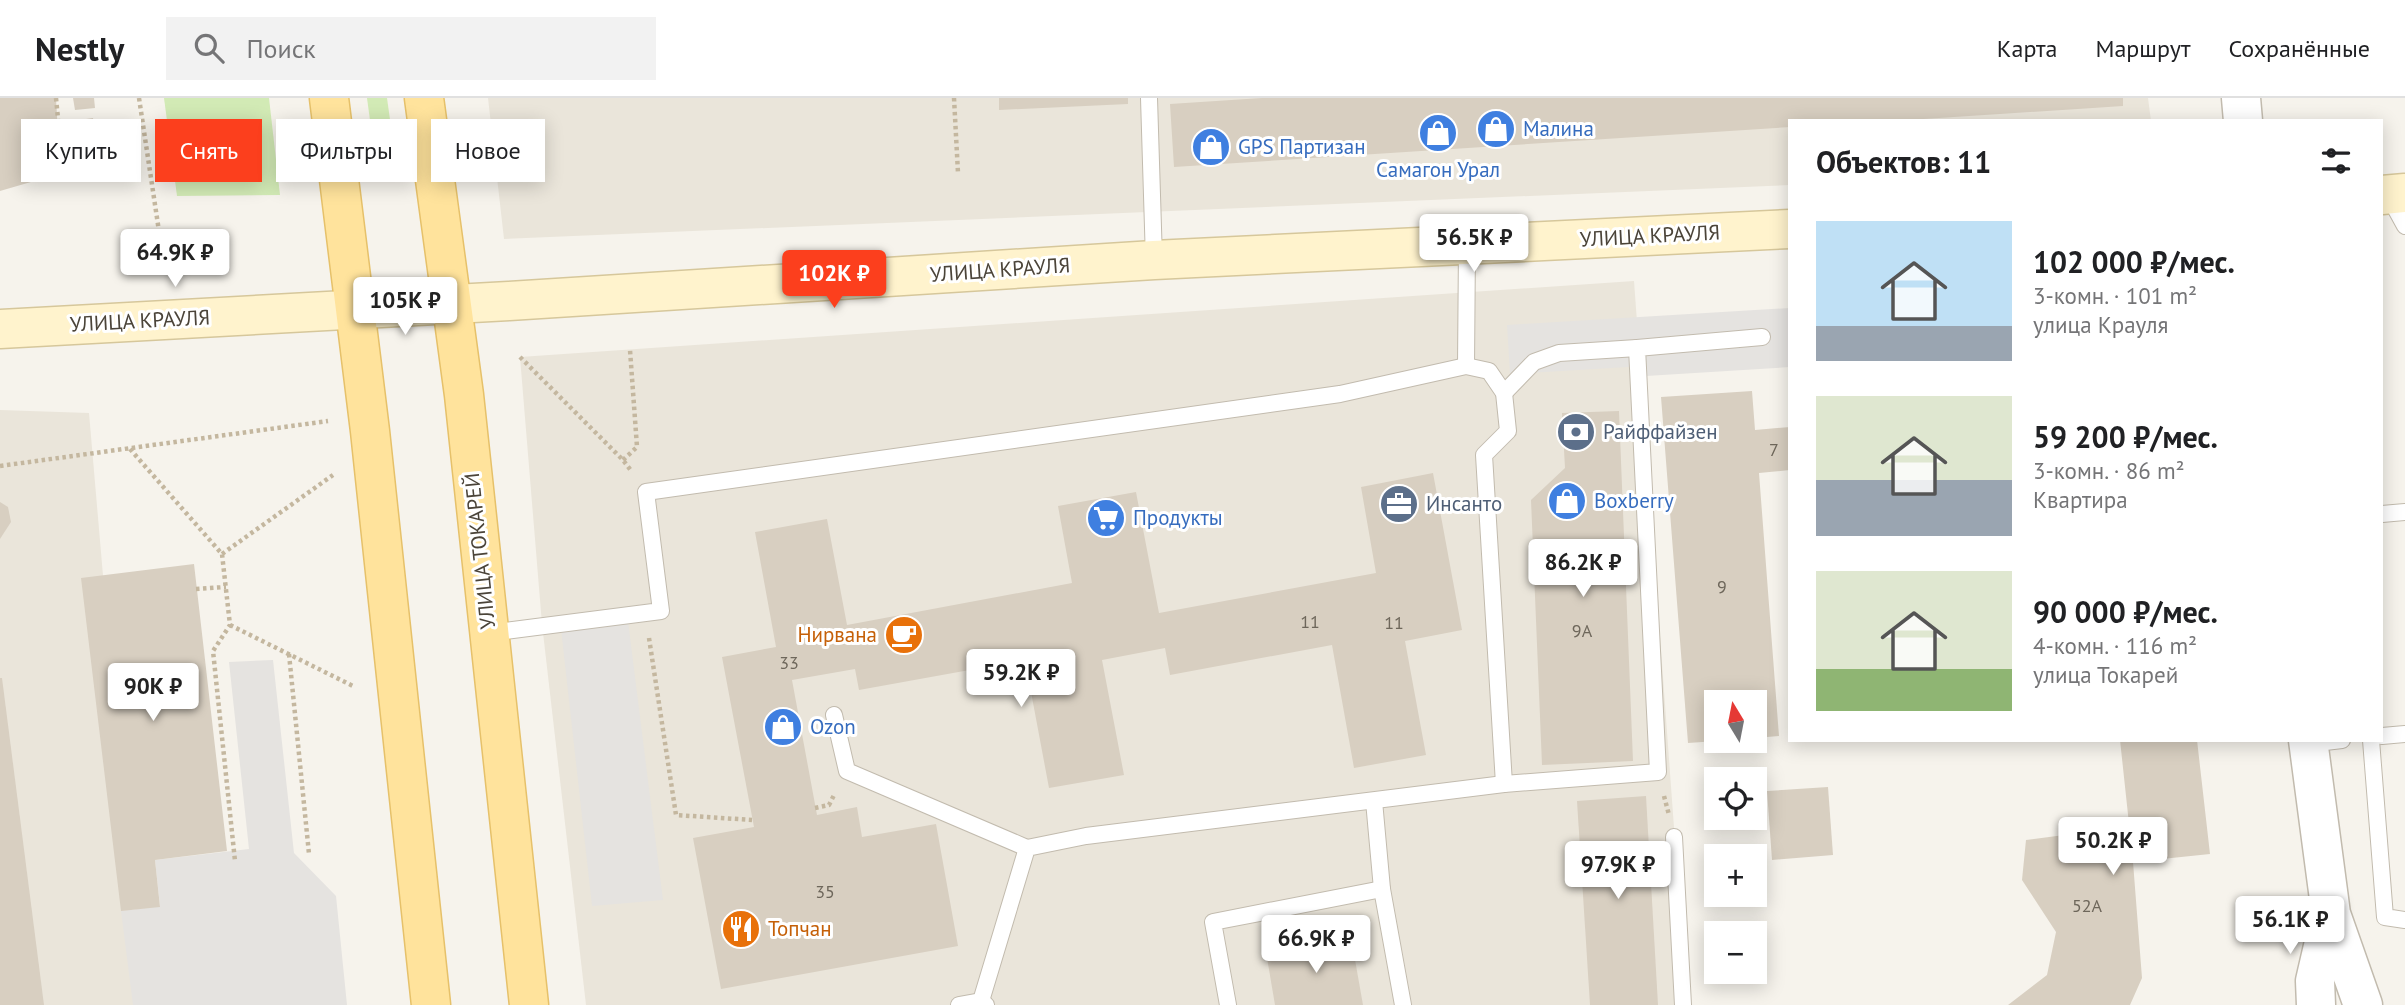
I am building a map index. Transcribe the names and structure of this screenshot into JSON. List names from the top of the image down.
{
  "streets": {
    "main road": ["УЛИЦА КРАУЛЯ", "УЛИЦА ТОКАРЕЙ"]
  },
  "crossings": [
    ["УЛИЦА КРАУЛЯ", "УЛИЦА ТОКАРЕЙ"]
  ],
  "places": {
    "shop": [
      "Малина",
      "Самагон Урал",
      "GPS Партизан",
      "Boxberry",
      "Ozon"
    ],
    "bank": ["Райффайзен"],
    "office": ["Инсанто"],
    "supermarket": ["Продукты"],
    "cafe": ["Нирвана"],
    "restaurant": ["Топчан"]
  },
  "house_numbers": [
    "7",
    "9",
    "11",
    "11",
    "9А",
    "33",
    "35",
    "52А"
  ],
  "north": "top",
  "page": {
    "header": "Nestly",
    "search": "Поиск",
    "nav": ["Карта", "Маршрут", "Сохранённые"],
    "chip": [
      "Купить",
      "Снять",
      "Фильтры",
      "Новое"
    ],
    "heading": "Объектов: 11",
    "list": [
      {
        "name": "102 000 ₽/мес.",
        "note": "3-комн. · 101 m² · улица Крауля"
      },
      {
        "name": "59 200 ₽/мес.",
        "note": "3-комн. · 86 m² · Квартира"
      },
      {
        "name": "90 000 ₽/мес.",
        "note": "4-комн. · 116 m² · улица Токарей"
      }
    ],
    "price": [
      "56.5K ₽",
      "64.9K ₽",
      "102K ₽",
      "105K ₽",
      "86.2K ₽",
      "59.2K ₽",
      "90K ₽",
      "50.2K ₽",
      "97.9K ₽",
      "56.1K ₽",
      "66.9K ₽"
    ],
    "map_buttons": ["+", "−"]
  }
}
